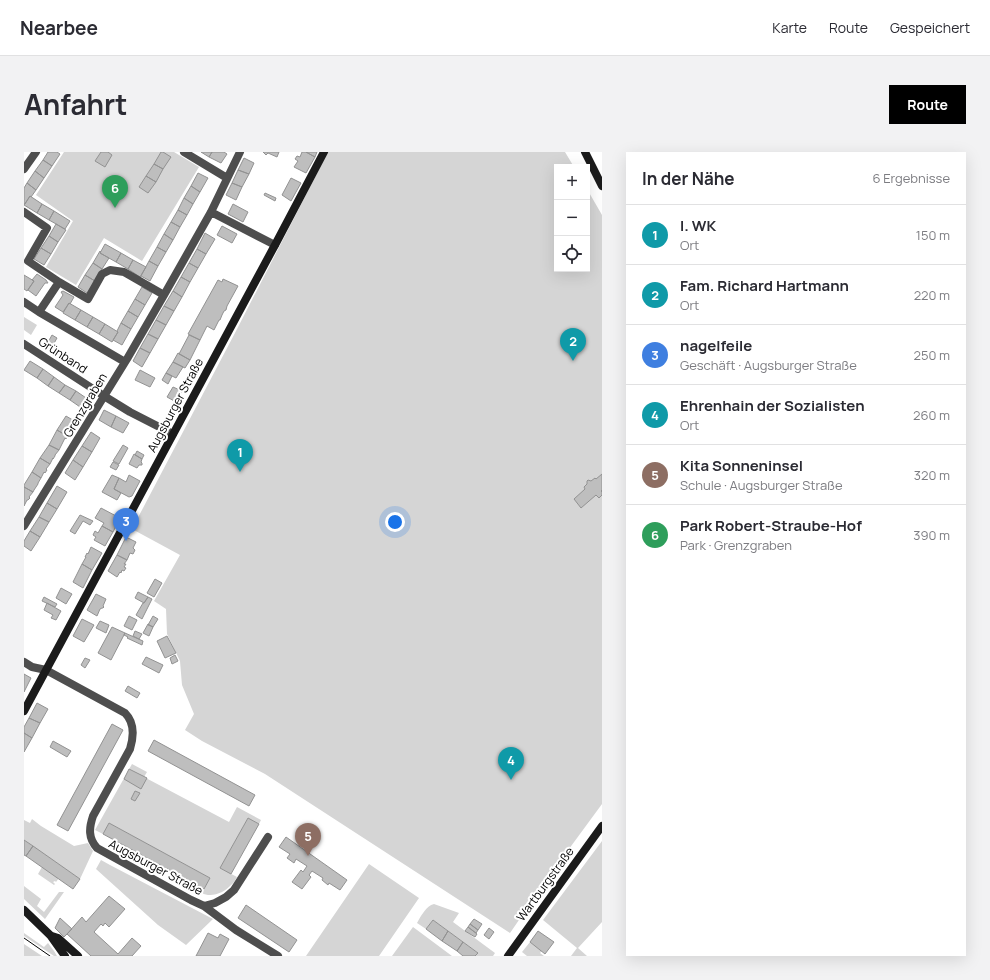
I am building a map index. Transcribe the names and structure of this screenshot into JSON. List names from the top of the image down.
{
  "streets": {
    "street": [
      "Grünband",
      "Grenzgraben",
      "Augsburger Straße",
      "Wartburgstraße"
    ]
  },
  "crossings": [
    ["Grünband", "Grenzgraben"],
    ["Grünband", "Augsburger Straße"]
  ],
  "page": {
    "header": "Nearbee",
    "nav": ["Karte", "Route", "Gespeichert"],
    "title": "Anfahrt",
    "buttons": "Route",
    "heading": ["In der Nähe", "6 Ergebnisse"],
    "map_buttons": ["+", "−"],
    "pins": [
      "6",
      "2",
      "1",
      "3",
      "4",
      "5"
    ],
    "list": [
      {
        "mark": "1",
        "name": "I. WK",
        "note": "Ort",
        "value": "150 m"
      },
      {
        "mark": "2",
        "name": "Fam. Richard Hartmann",
        "note": "Ort",
        "value": "220 m"
      },
      {
        "mark": "3",
        "name": "nagelfeile",
        "note": "Geschäft · Augsburger Straße",
        "value": "250 m"
      },
      {
        "mark": "4",
        "name": "Ehrenhain der Sozialisten",
        "note": "Ort",
        "value": "260 m"
      },
      {
        "mark": "5",
        "name": "Kita Sonneninsel",
        "note": "Schule · Augsburger Straße",
        "value": "320 m"
      },
      {
        "mark": "6",
        "name": "Park Robert-Straube-Hof",
        "note": "Park · Grenzgraben",
        "value": "390 m"
      }
    ]
  }
}
